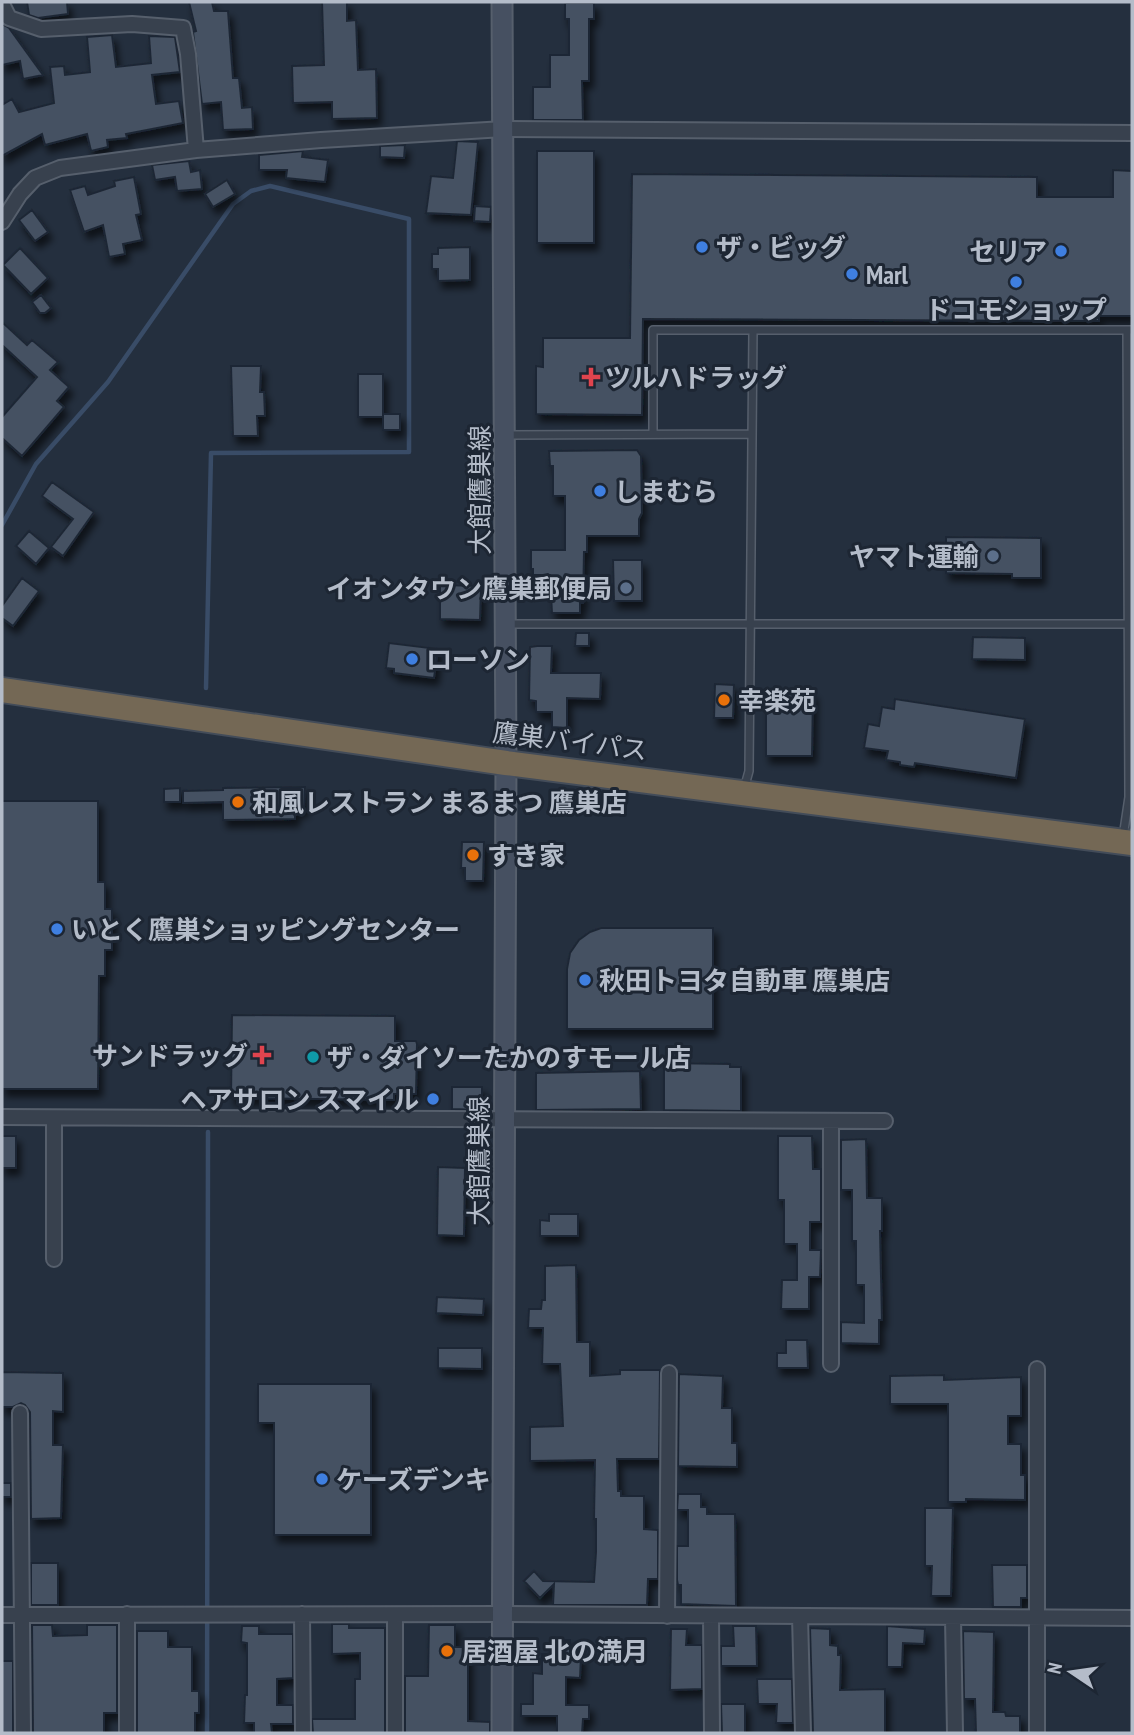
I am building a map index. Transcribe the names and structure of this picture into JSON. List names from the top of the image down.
{
  "streets": {
    "highway": ["鷹巣バイパス"],
    "main road": ["大館鷹巣線"]
  },
  "crossings": [
    ["大館鷹巣線", "鷹巣バイパス"]
  ],
  "places": {
    "other": [
      "ザ・ビッグ",
      "セリア",
      "Marl",
      "ドコモショップ",
      "しまむら",
      "ヤマト運輸",
      "イオンタウン鷹巣郵便局",
      "ローソン",
      "幸楽苑",
      "和風レストラン まるまつ 鷹巣店",
      "すき家",
      "いとく鷹巣ショッピングセンター",
      "秋田トヨタ自動車 鷹巣店",
      "ザ・ダイソーたかのすモール店",
      "ヘアサロン スマイル",
      "ケーズデンキ",
      "居酒屋 北の満月"
    ],
    "health": ["ツルハドラッグ", "サンドラッグ"]
  },
  "north": "left"
}
